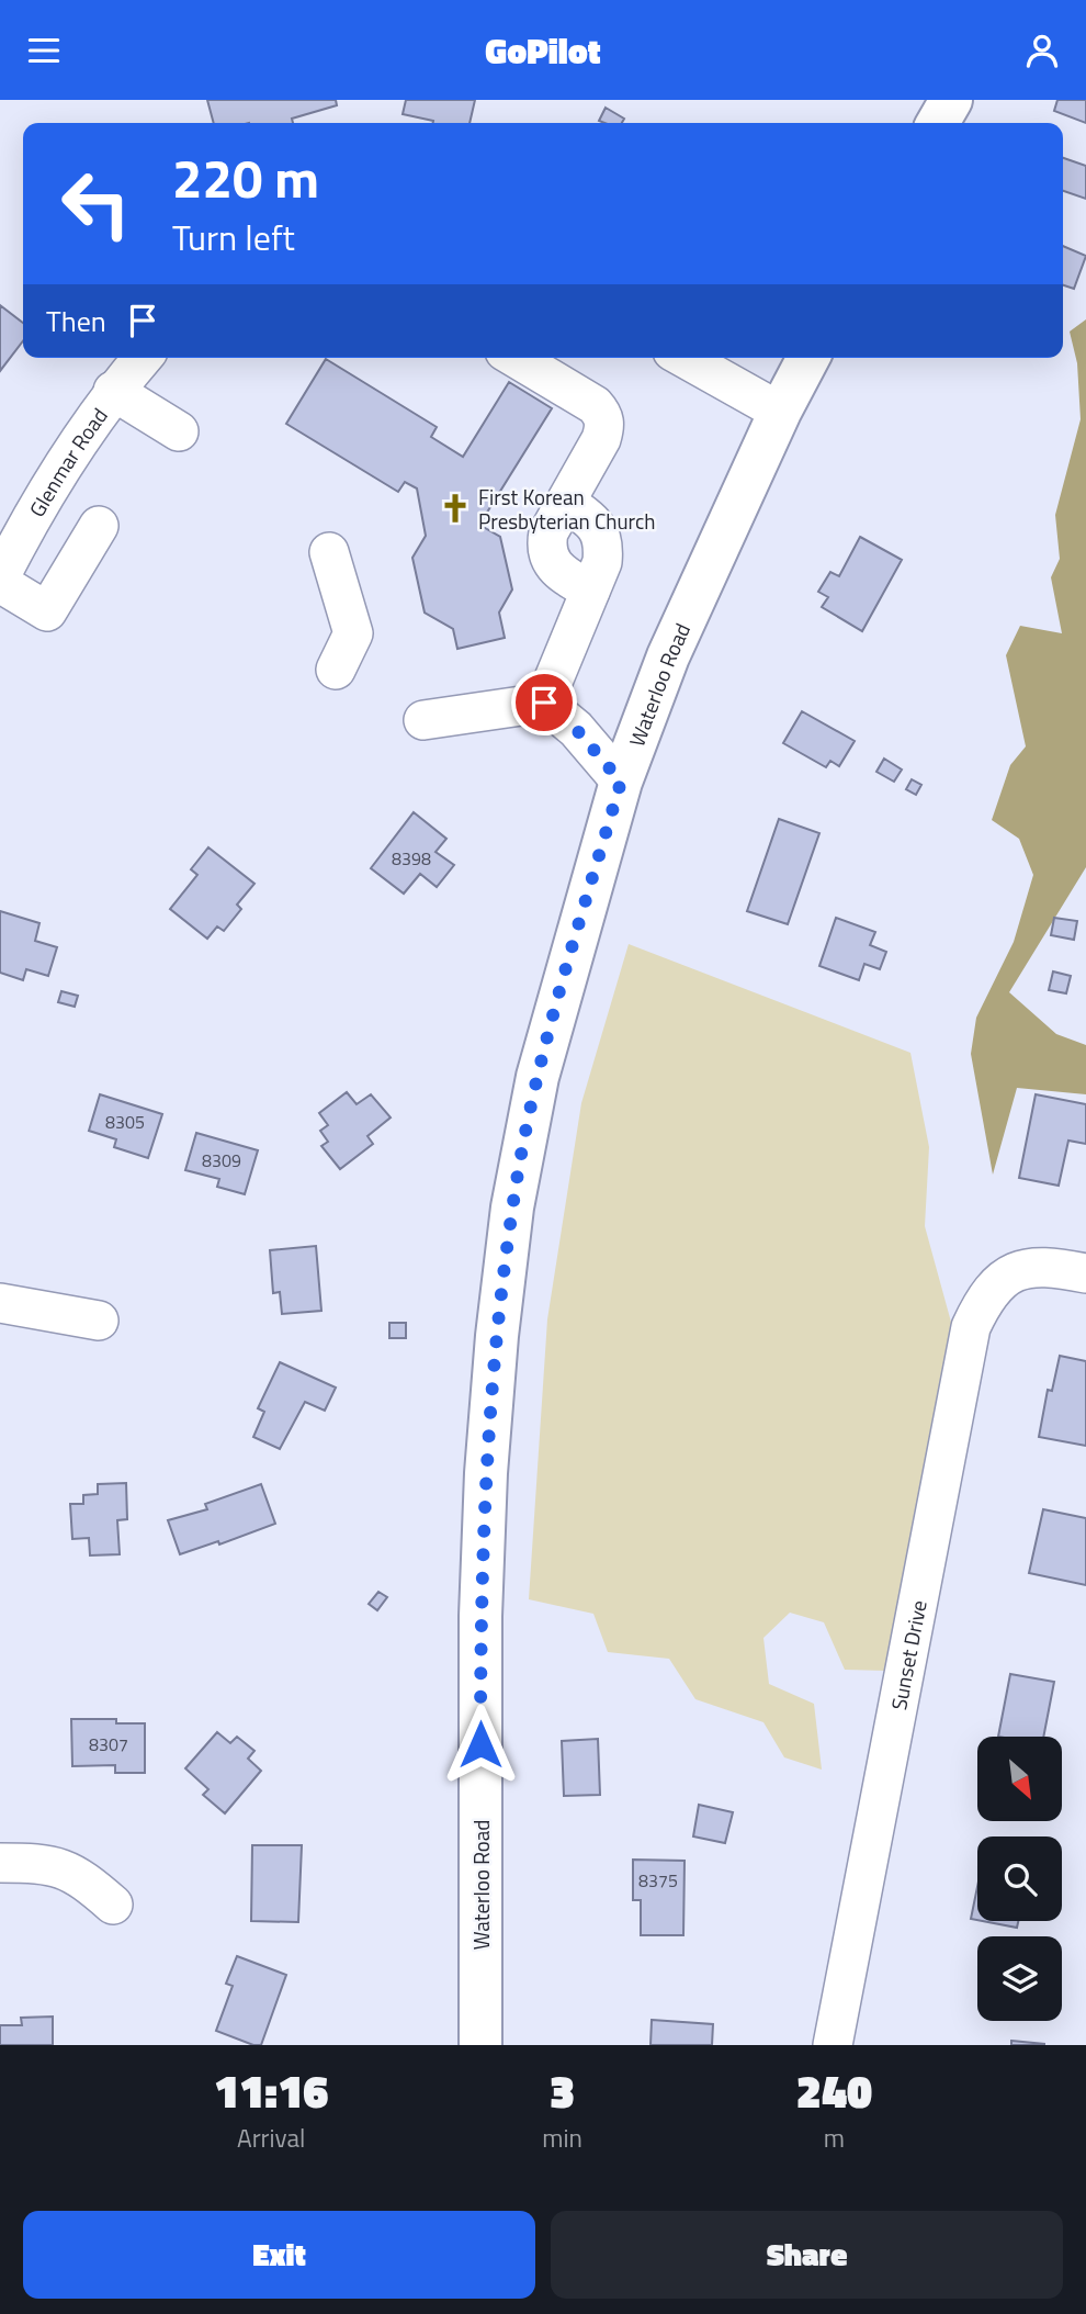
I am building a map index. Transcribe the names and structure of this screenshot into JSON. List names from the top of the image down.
{
  "streets": {
    "main road": ["Waterloo Road"],
    "street": ["Glenmar Road", "Sunset Drive"]
  },
  "places": {
    "church": ["First Korean Presbyterian Church"]
  },
  "house_numbers": [
    "8398",
    "8305",
    "8309",
    "8307",
    "8375"
  ],
  "north": "bottom right",
  "page": {
    "header": "GoPilot",
    "turn": ["220 m", "Turn left"],
    "then": "Then",
    "eta": [
      "11:16",
      "Arrival",
      "3",
      "min",
      "240",
      "m"
    ],
    "buttons": ["Exit", "Share"]
  }
}
